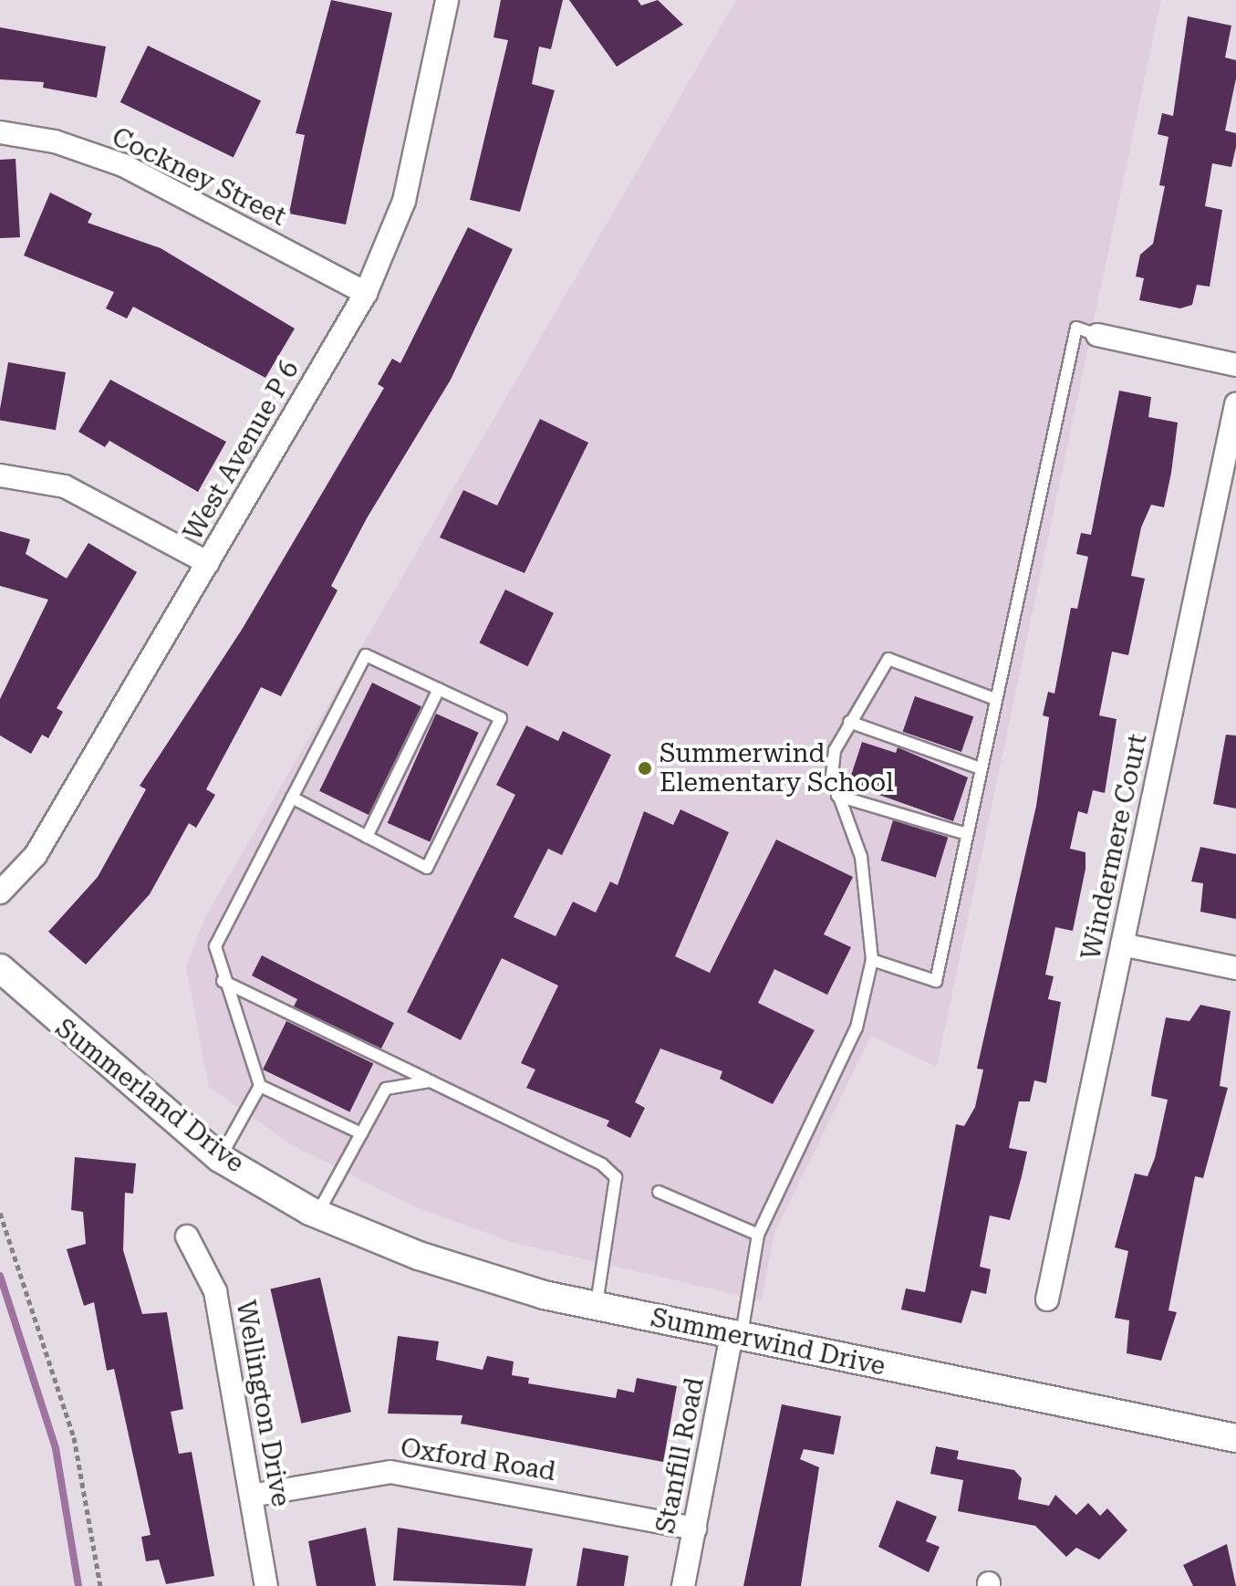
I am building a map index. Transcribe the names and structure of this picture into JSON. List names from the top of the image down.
{
  "streets": {
    "street": [
      "Cockney Street",
      "West Avenue P 6",
      "Windermere Court",
      "Summerland Drive",
      "Summerwind Drive",
      "Wellington Drive",
      "Stanfill Road",
      "Oxford Road"
    ]
  },
  "crossings": [
    ["Cockney Street", "West Avenue P 6"],
    ["Summerland Drive", "Summerwind Drive"],
    ["Summerwind Drive", "Stanfill Road"],
    ["Wellington Drive", "Oxford Road"],
    ["Stanfill Road", "Oxford Road"]
  ],
  "places": ["Summerwind Elementary School"]
}
